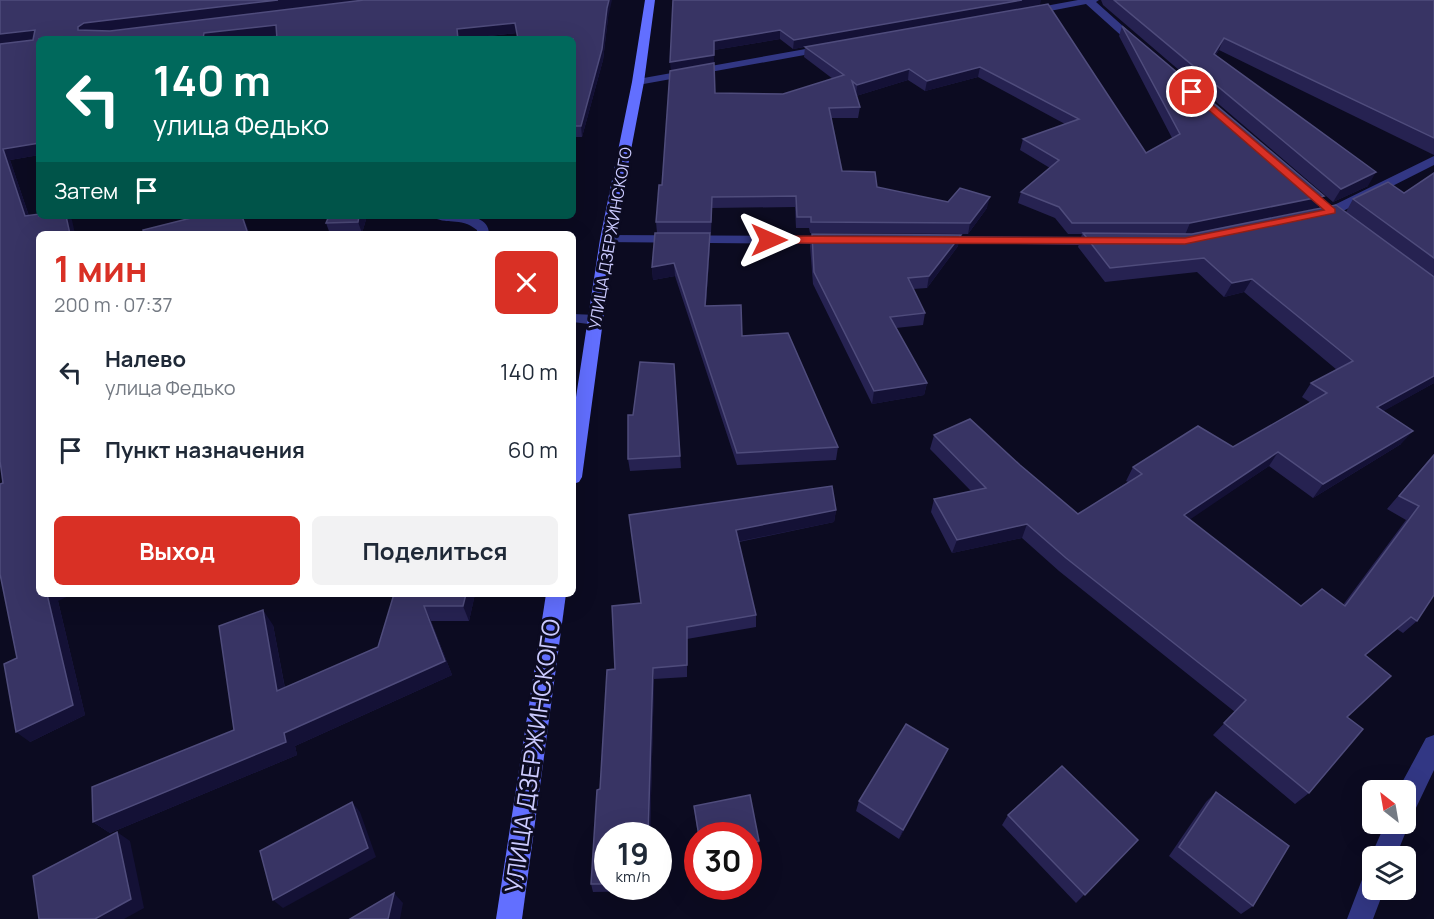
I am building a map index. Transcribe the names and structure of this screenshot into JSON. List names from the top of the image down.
{
  "streets": {
    "main road": ["УЛИЦА ДЗЕРЖИНСКОГО"]
  },
  "north": "top left",
  "page": {
    "turn": ["140 m", "улица Федько"],
    "then": "Затем",
    "heading": ["1 мин", "200 m · 07:37"],
    "list": [
      {
        "name": "Налево",
        "note": "улица Федько",
        "value": "140 m"
      },
      {
        "name": "Пункт назначения",
        "value": "60 m"
      }
    ],
    "buttons": ["Выход", "Поделиться"],
    "speed": "19 km/h",
    "limit": "30"
  }
}
